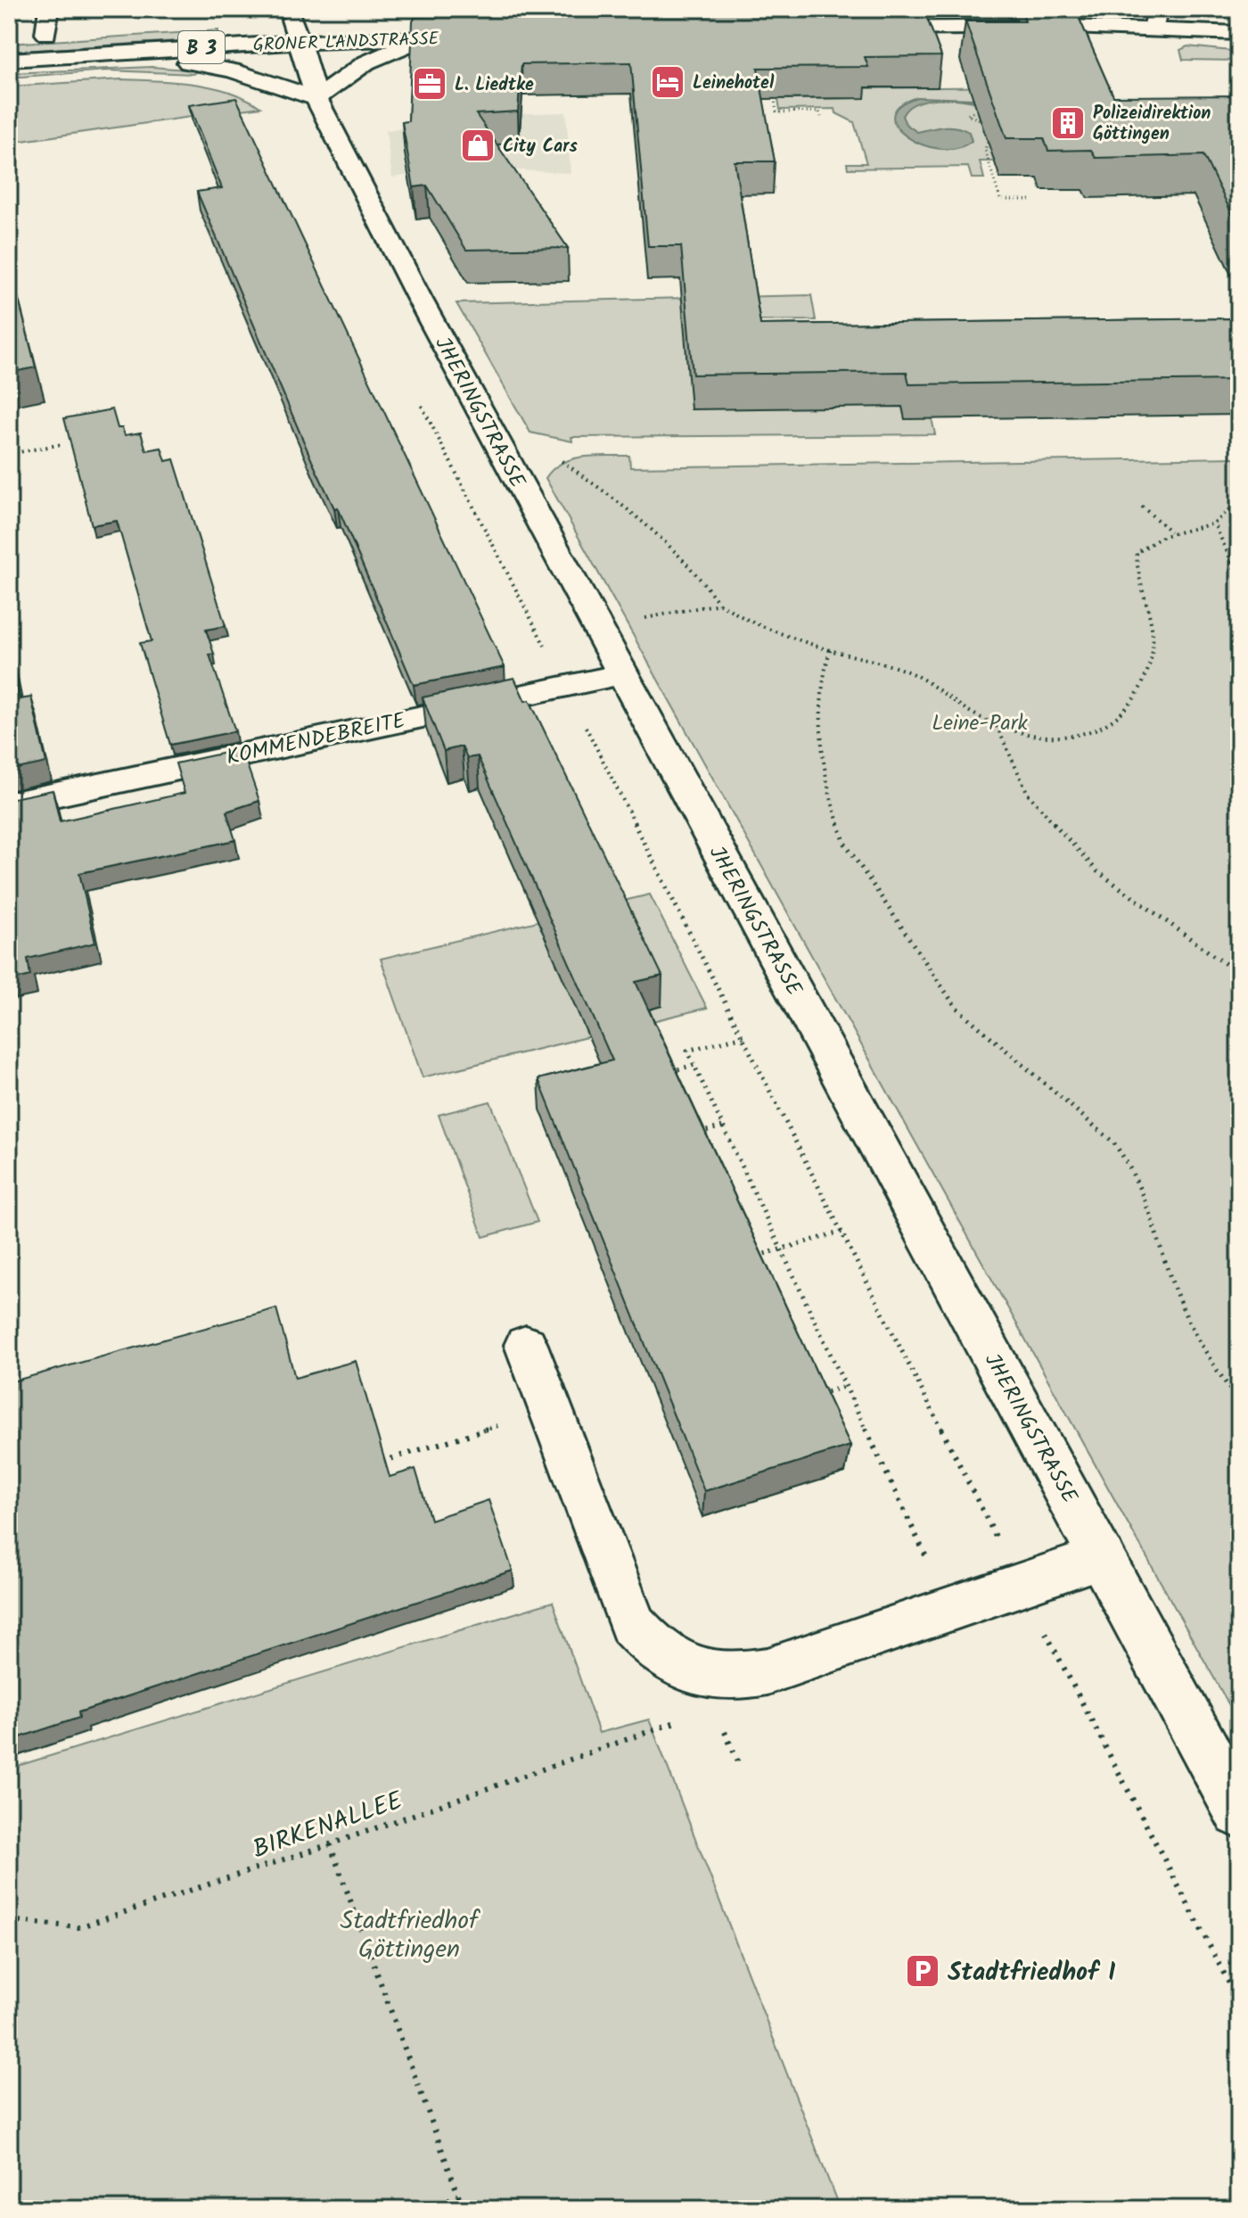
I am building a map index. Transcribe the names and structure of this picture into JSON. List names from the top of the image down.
{
  "streets": {
    "main road": [
      "GRONER LANDSTRASSE",
      "B 3",
      "JHERINGSTRASSE",
      "KOMMENDEBREITE"
    ],
    "path": ["BIRKENALLEE"]
  },
  "crossings": [
    ["GRONER LANDSTRASSE", "JHERINGSTRASSE"],
    ["JHERINGSTRASSE", "KOMMENDEBREITE"]
  ],
  "parks": ["Leine-Park", "Stadtfriedhof Göttingen"],
  "places": {
    "hotel": ["Leinehotel"],
    "office": ["L. Liedtke"],
    "building": ["Polizeidirektion Göttingen"],
    "shop": ["City Cars"],
    "parking": ["Stadtfriedhof I"]
  }
}
